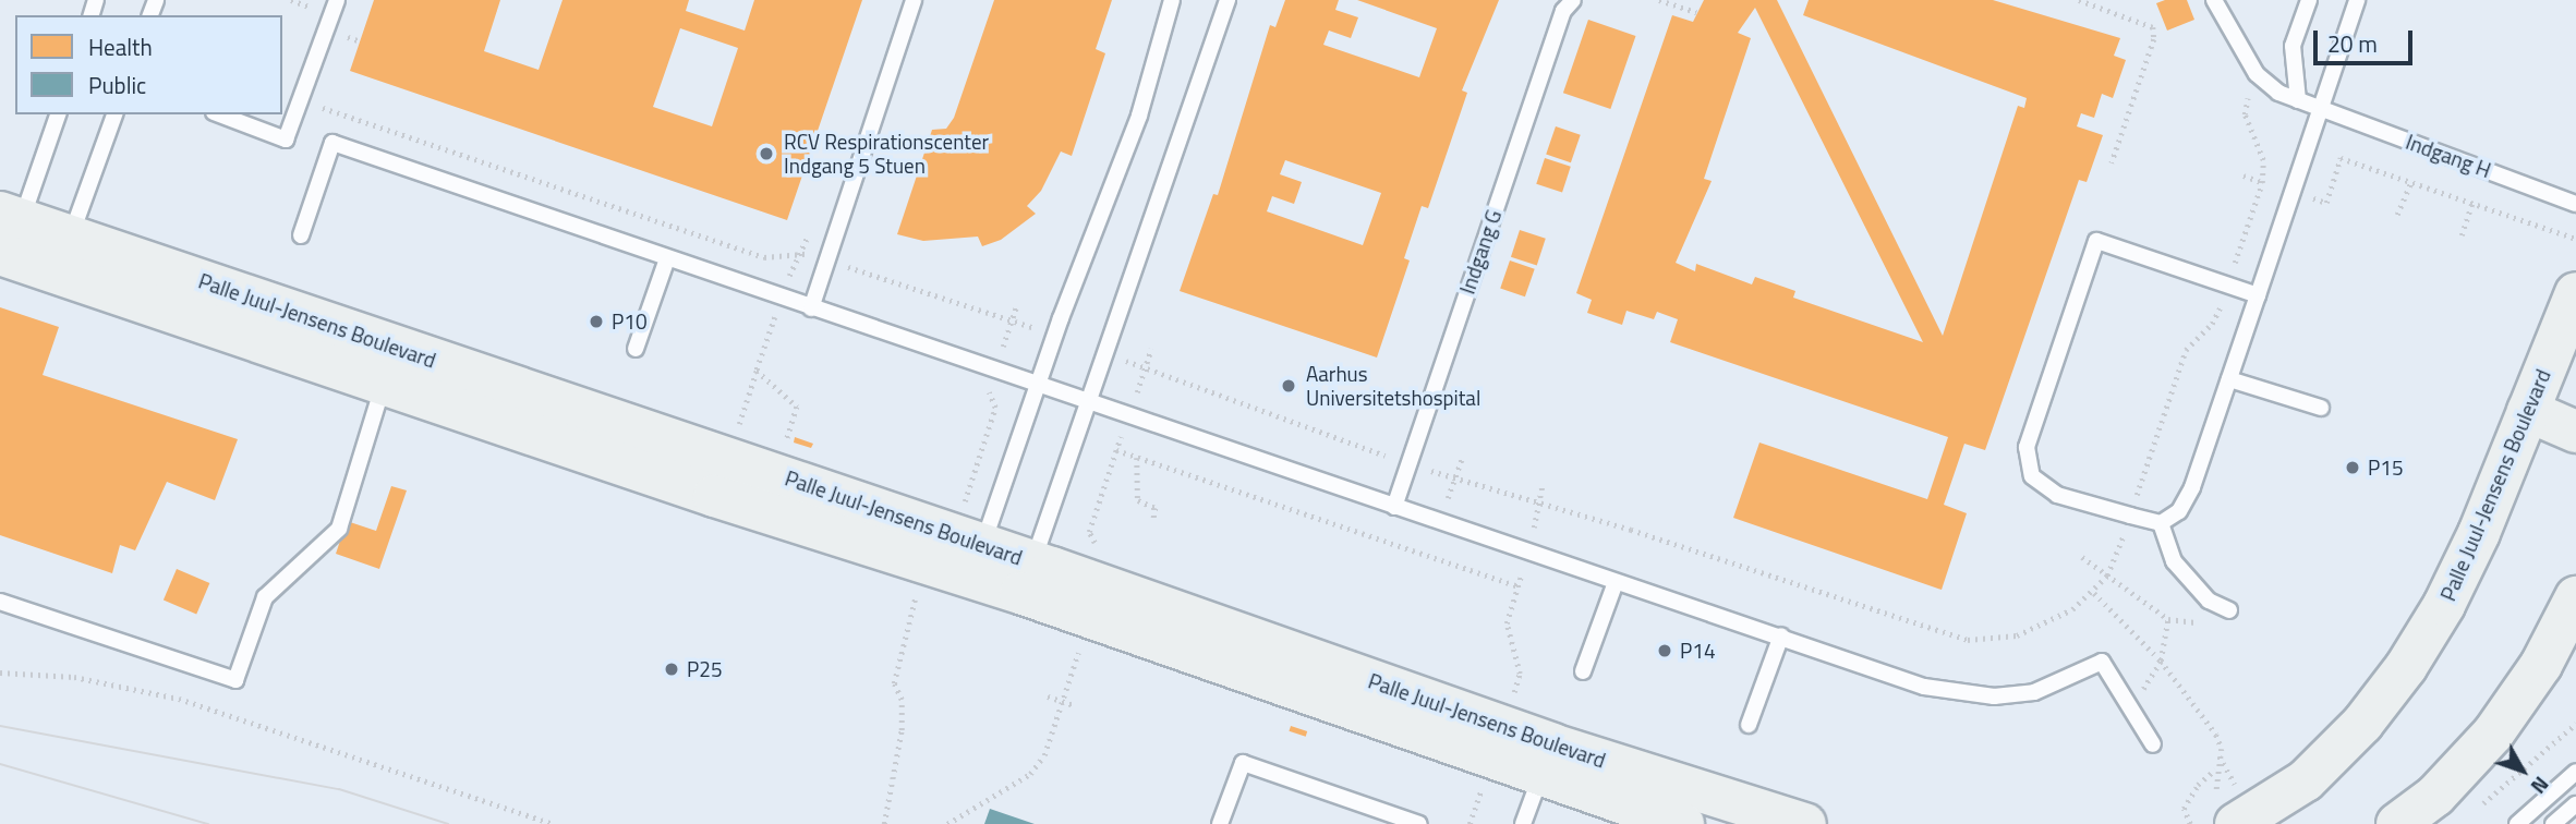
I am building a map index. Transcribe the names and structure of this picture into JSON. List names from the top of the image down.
{
  "streets": {
    "street": ["Palle Juul-Jensens Boulevard"],
    "lane": ["Indgang H", "Indgang G"]
  },
  "places": [
    "RCV Respirationscenter Indgang 5 Stuen",
    "P10",
    "Aarhus Universitetshospital",
    "P15",
    "P14",
    "P25"
  ],
  "legend": ["Health", "Public"],
  "scale_bar": "20 m",
  "north": "bottom right"
}
